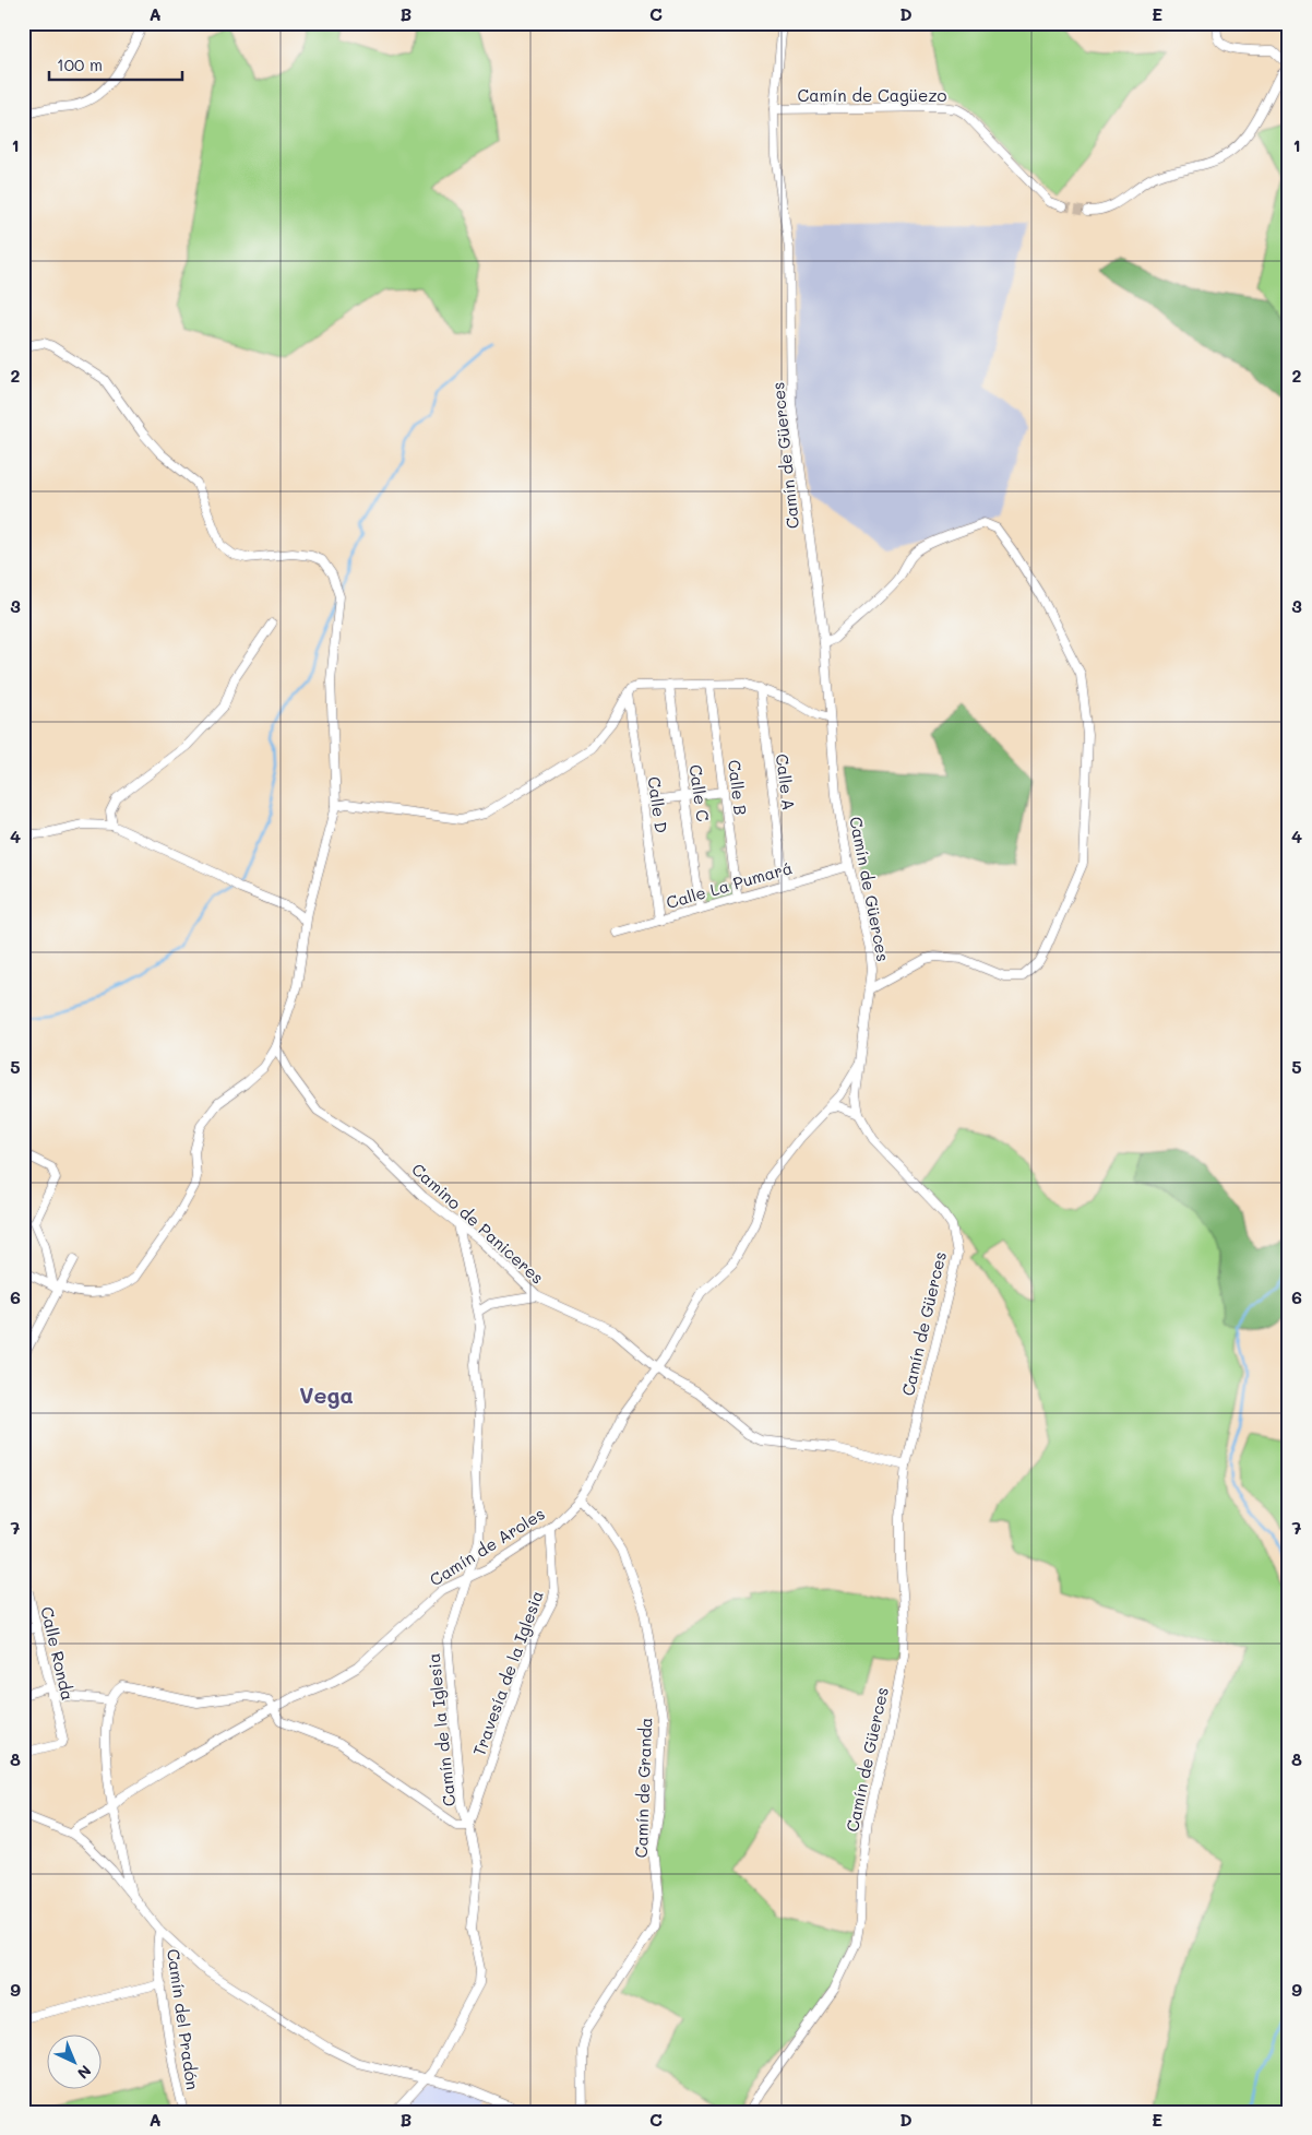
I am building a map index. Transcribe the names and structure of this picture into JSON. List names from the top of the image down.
{
  "streets": {
    "street": [
      "Camín de Cagüezo",
      "Camín de Güerces",
      "Calle A",
      "Calle B",
      "Calle C",
      "Calle D",
      "Calle La Pumará",
      "Camino de Paniceres",
      "Camín de Aroles",
      "Calle Ronda",
      "Travesía de la Iglesia",
      "Camín de la Iglesia",
      "Camín de Granda",
      "Camín del Pradón"
    ]
  },
  "crossings": [
    ["Camín de Cagüezo", "Camín de Güerces"],
    ["Camín de Güerces", "Calle La Pumará"],
    ["Camín de Güerces", "Camino de Paniceres"],
    ["Camín de Güerces", "Camín de Aroles"],
    ["Calle D", "Calle La Pumará"],
    ["Camino de Paniceres", "Camín de Aroles"],
    ["Camino de Paniceres", "Camín de la Iglesia"],
    ["Camín de Aroles", "Travesía de la Iglesia"],
    ["Camín de Aroles", "Camín de la Iglesia"],
    ["Camín de Aroles", "Camín de Granda"],
    ["Travesía de la Iglesia", "Camín de la Iglesia"]
  ],
  "districts": ["Vega"],
  "scale_bar": "100 m",
  "north": "bottom right",
  "grid": {
    "columns": [
      "A",
      "B",
      "C",
      "D",
      "E"
    ],
    "rows": [
      "1",
      "2",
      "3",
      "4",
      "5",
      "6",
      "7",
      "8",
      "9"
    ]
  }
}
